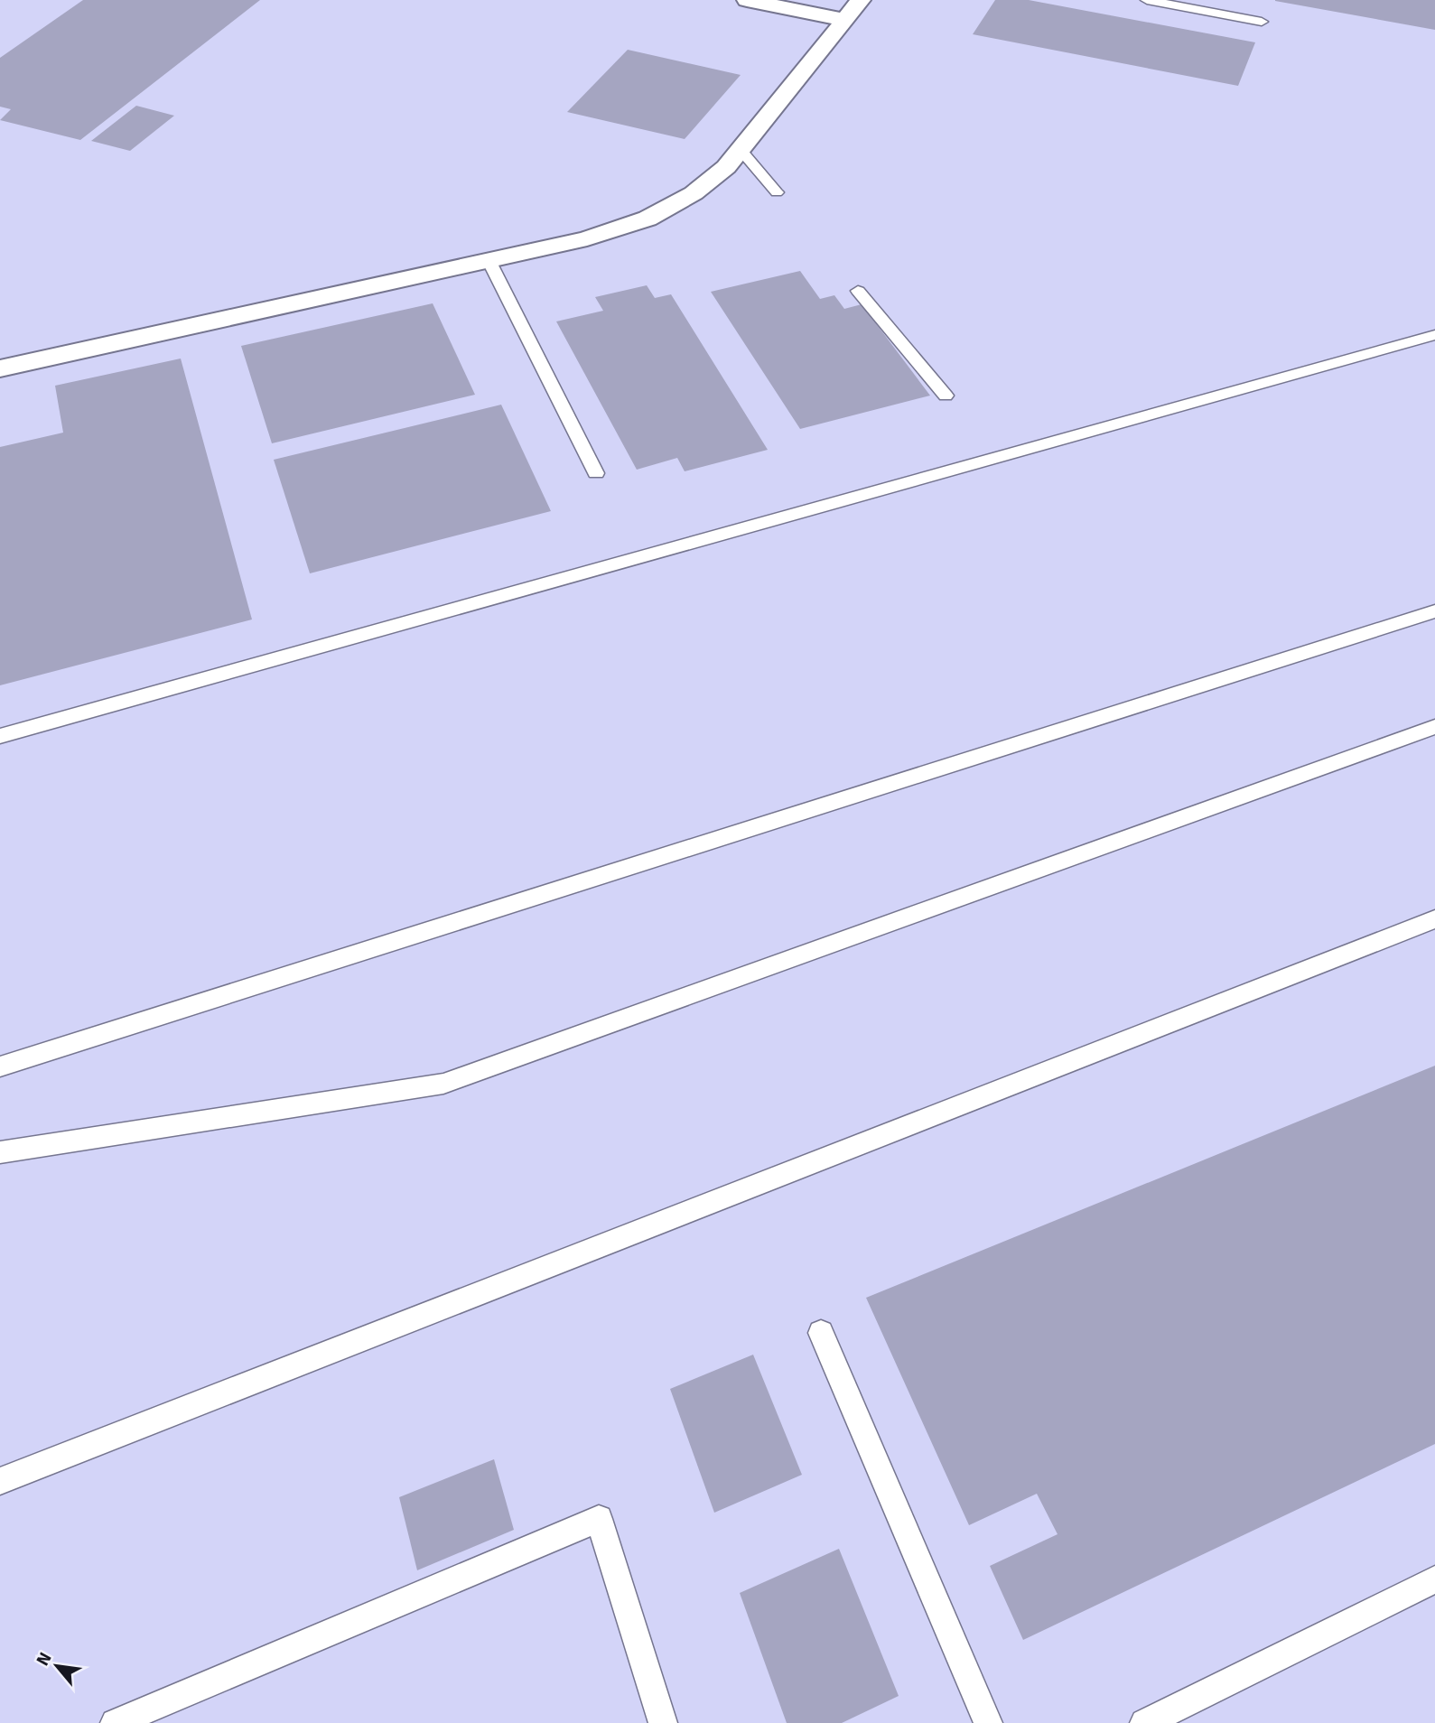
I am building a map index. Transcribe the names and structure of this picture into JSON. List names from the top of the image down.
{
  "north": "top left"
}
